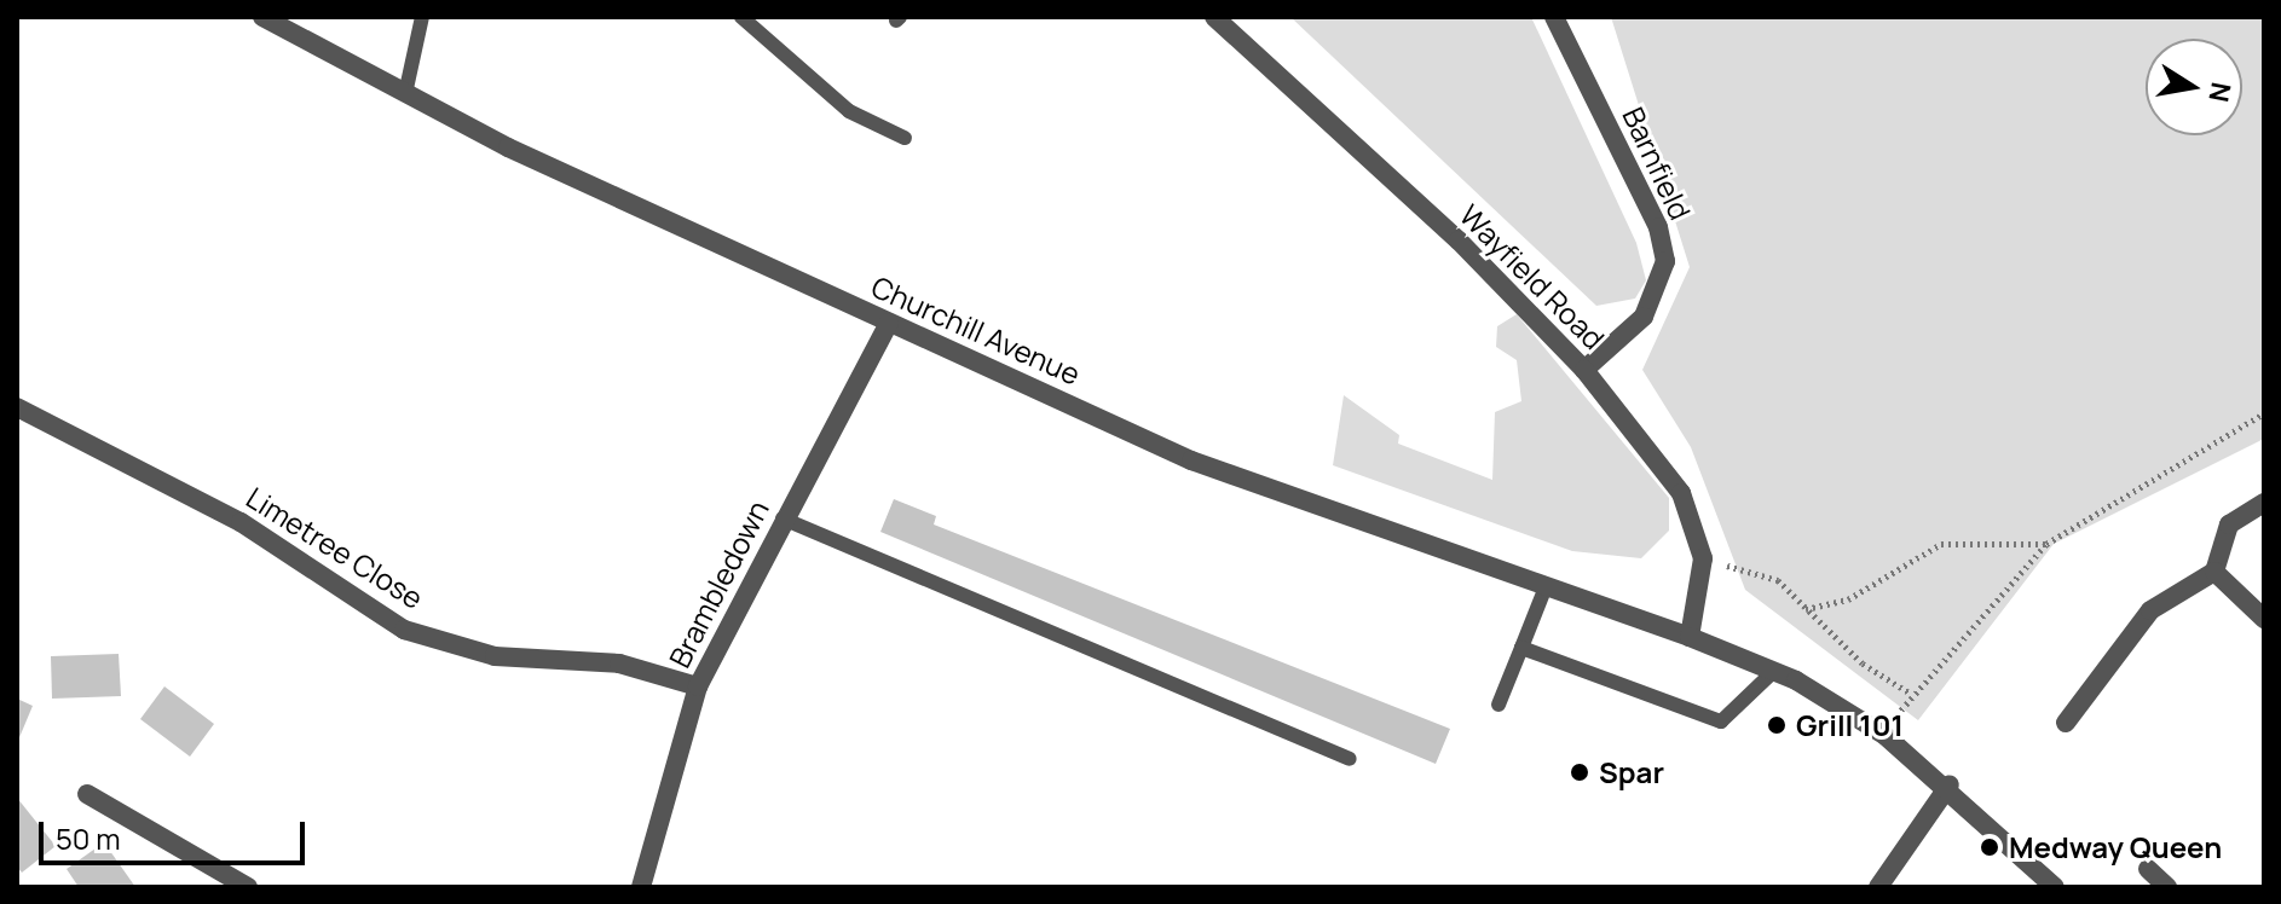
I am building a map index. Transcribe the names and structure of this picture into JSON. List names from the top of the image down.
{
  "streets": {
    "street": [
      "Barnfield",
      "Wayfield Road",
      "Churchill Avenue",
      "Limetree Close",
      "Brambledown"
    ]
  },
  "crossings": [
    ["Barnfield", "Wayfield Road"],
    ["Wayfield Road", "Churchill Avenue"],
    ["Churchill Avenue", "Brambledown"],
    ["Limetree Close", "Brambledown"]
  ],
  "places": ["Grill 101", "Spar", "Medway Queen"],
  "scale_bar": "50 m",
  "north": "right"
}
